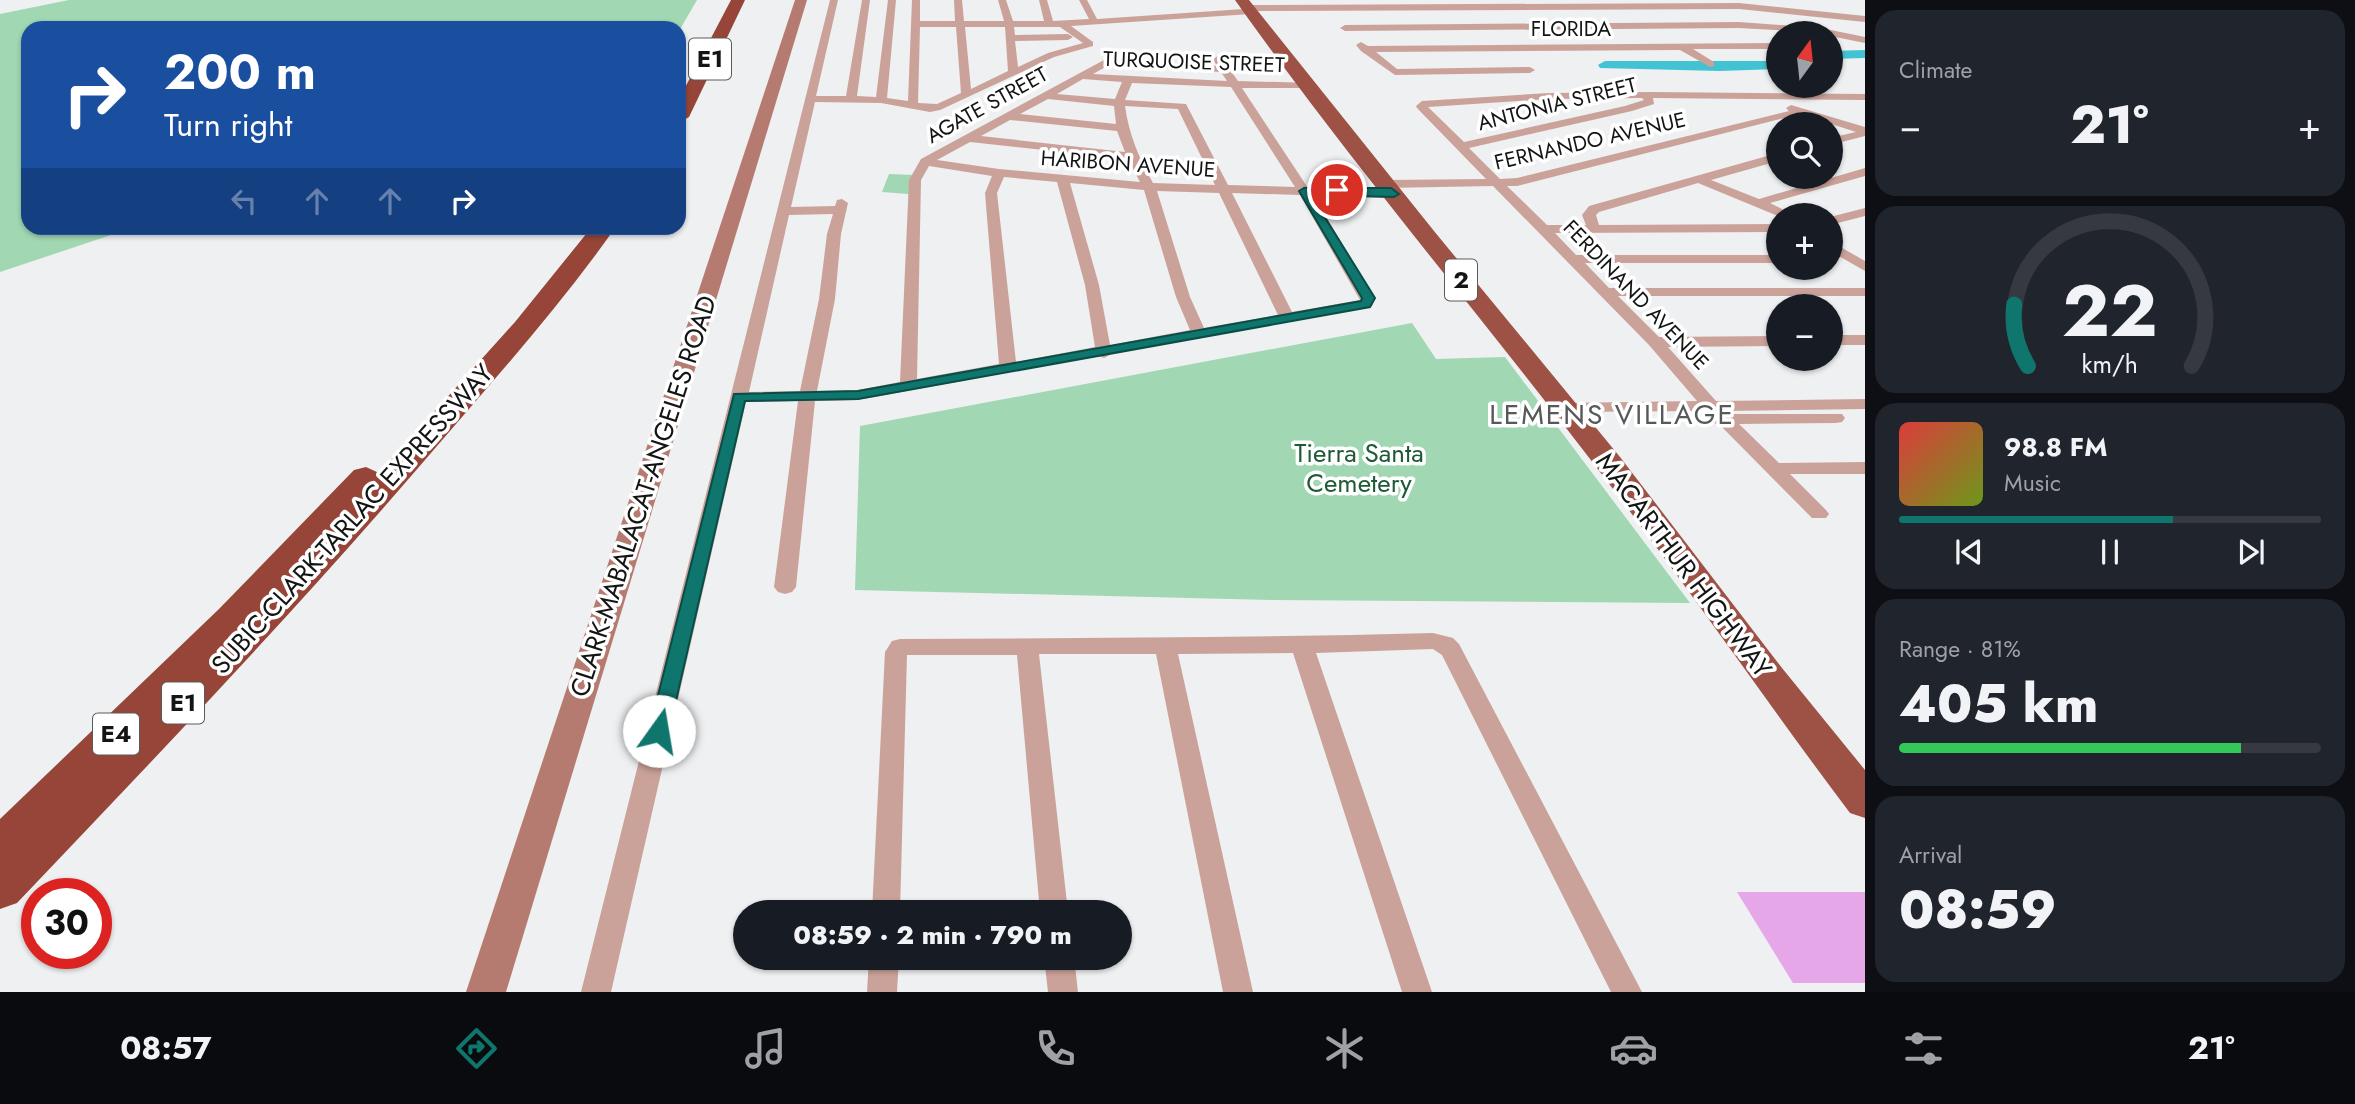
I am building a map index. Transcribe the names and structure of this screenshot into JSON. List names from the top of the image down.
{
  "streets": {
    "highway": [
      "E1",
      "2",
      "SUBIC-CLARK-TARLAC EXPRESSWAY",
      "MACARTHUR HIGHWAY",
      "E4"
    ],
    "main road": ["CLARK-MABALACAT-ANGELES ROAD"],
    "street": [
      "FLORIDA",
      "TURQUOISE STREET",
      "ANTONIA STREET",
      "AGATE STREET",
      "FERNANDO AVENUE",
      "HARIBON AVENUE",
      "FERDINAND AVENUE"
    ]
  },
  "crossings": [
    ["TURQUOISE STREET", "AGATE STREET"],
    ["TURQUOISE STREET", "MACARTHUR HIGHWAY"],
    ["ANTONIA STREET", "FERDINAND AVENUE"],
    ["AGATE STREET", "HARIBON AVENUE"],
    ["FERNANDO AVENUE", "HARIBON AVENUE"],
    ["FERNANDO AVENUE", "FERDINAND AVENUE"],
    ["FERNANDO AVENUE", "MACARTHUR HIGHWAY"],
    ["HARIBON AVENUE", "MACARTHUR HIGHWAY"]
  ],
  "districts": ["LEMENS VILLAGE"],
  "parks": ["Tierra Santa Cemetery"],
  "north": "top",
  "page": {
    "tile": [
      "Climate",
      ["Range · 81%", "405 km"],
      ["Arrival", "08:59"]
    ],
    "map_buttons": ["+", "−"],
    "turn": ["200 m", "Turn right"],
    "heat": ["−", "21°", "+"],
    "song": ["98.8 FM", "Music"],
    "limit": "30",
    "trip": "08:59 · 2 min · 790 m",
    "tabs": ["08:57", "21°"],
    "gauge": ["22", "km/h"]
  }
}
